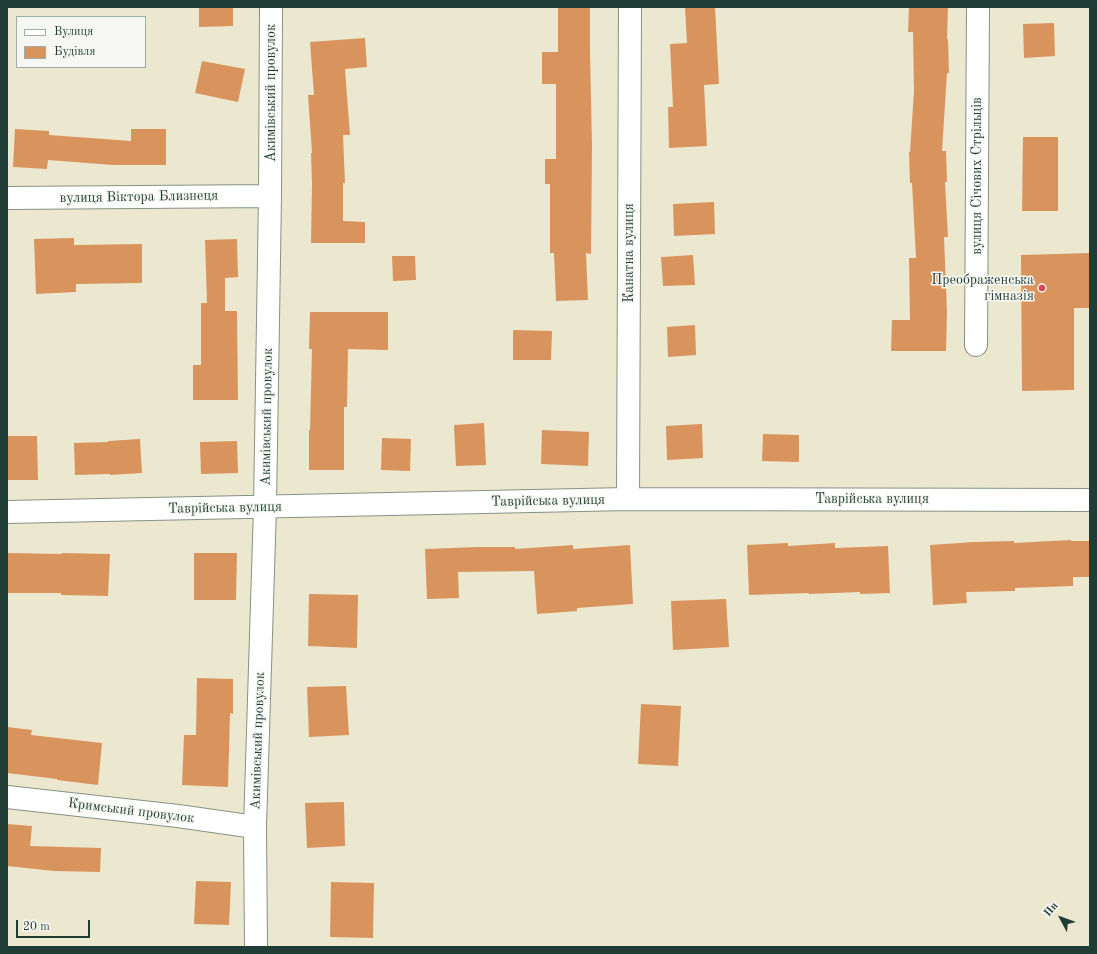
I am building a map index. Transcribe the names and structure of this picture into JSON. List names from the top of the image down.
{
  "streets": {
    "street": [
      "Акимівський провулок",
      "вулиця Січових Стрільців",
      "вулиця Віктора Близнеця",
      "Канатна вулиця",
      "Таврійська вулиця",
      "Кримський провулок"
    ]
  },
  "crossings": [
    ["Акимівський провулок", "вулиця Віктора Близнеця"],
    ["Акимівський провулок", "Таврійська вулиця"],
    ["Акимівський провулок", "Кримський провулок"],
    ["Канатна вулиця", "Таврійська вулиця"]
  ],
  "places": ["Преображенська гімназія"],
  "legend": ["Вулиця", "Будівля"],
  "scale_bar": "20 m",
  "north": "top left"
}
